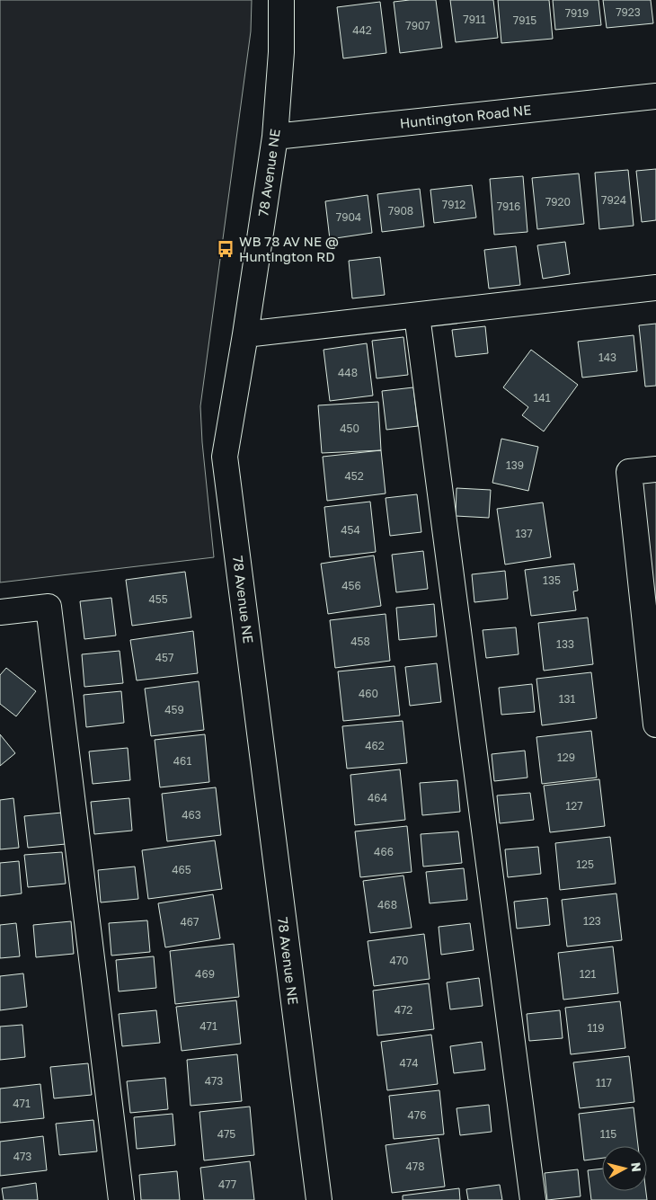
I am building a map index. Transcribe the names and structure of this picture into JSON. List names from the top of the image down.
{
  "streets": {
    "street": ["Huntington Road NE", "78 Avenue NE"]
  },
  "crossings": [
    ["Huntington Road NE", "78 Avenue NE"]
  ],
  "places": {
    "bus stop": ["WB 78 AV NE @ Huntington RD"]
  },
  "house_numbers": [
    "7923",
    "7919",
    "7911",
    "7915",
    "7907",
    "442",
    "7924",
    "7920",
    "7912",
    "7916",
    "7908",
    "7904",
    "143",
    "448",
    "141",
    "450",
    "139",
    "452",
    "454",
    "137",
    "135",
    "456",
    "455",
    "458",
    "133",
    "457",
    "460",
    "131",
    "459",
    "462",
    "129",
    "461",
    "464",
    "127",
    "463",
    "466",
    "125",
    "465",
    "468",
    "123",
    "467",
    "470",
    "469",
    "121",
    "472",
    "471",
    "119",
    "474",
    "473",
    "117",
    "471",
    "476",
    "475",
    "115",
    "473",
    "478",
    "477"
  ],
  "north": "right"
}
